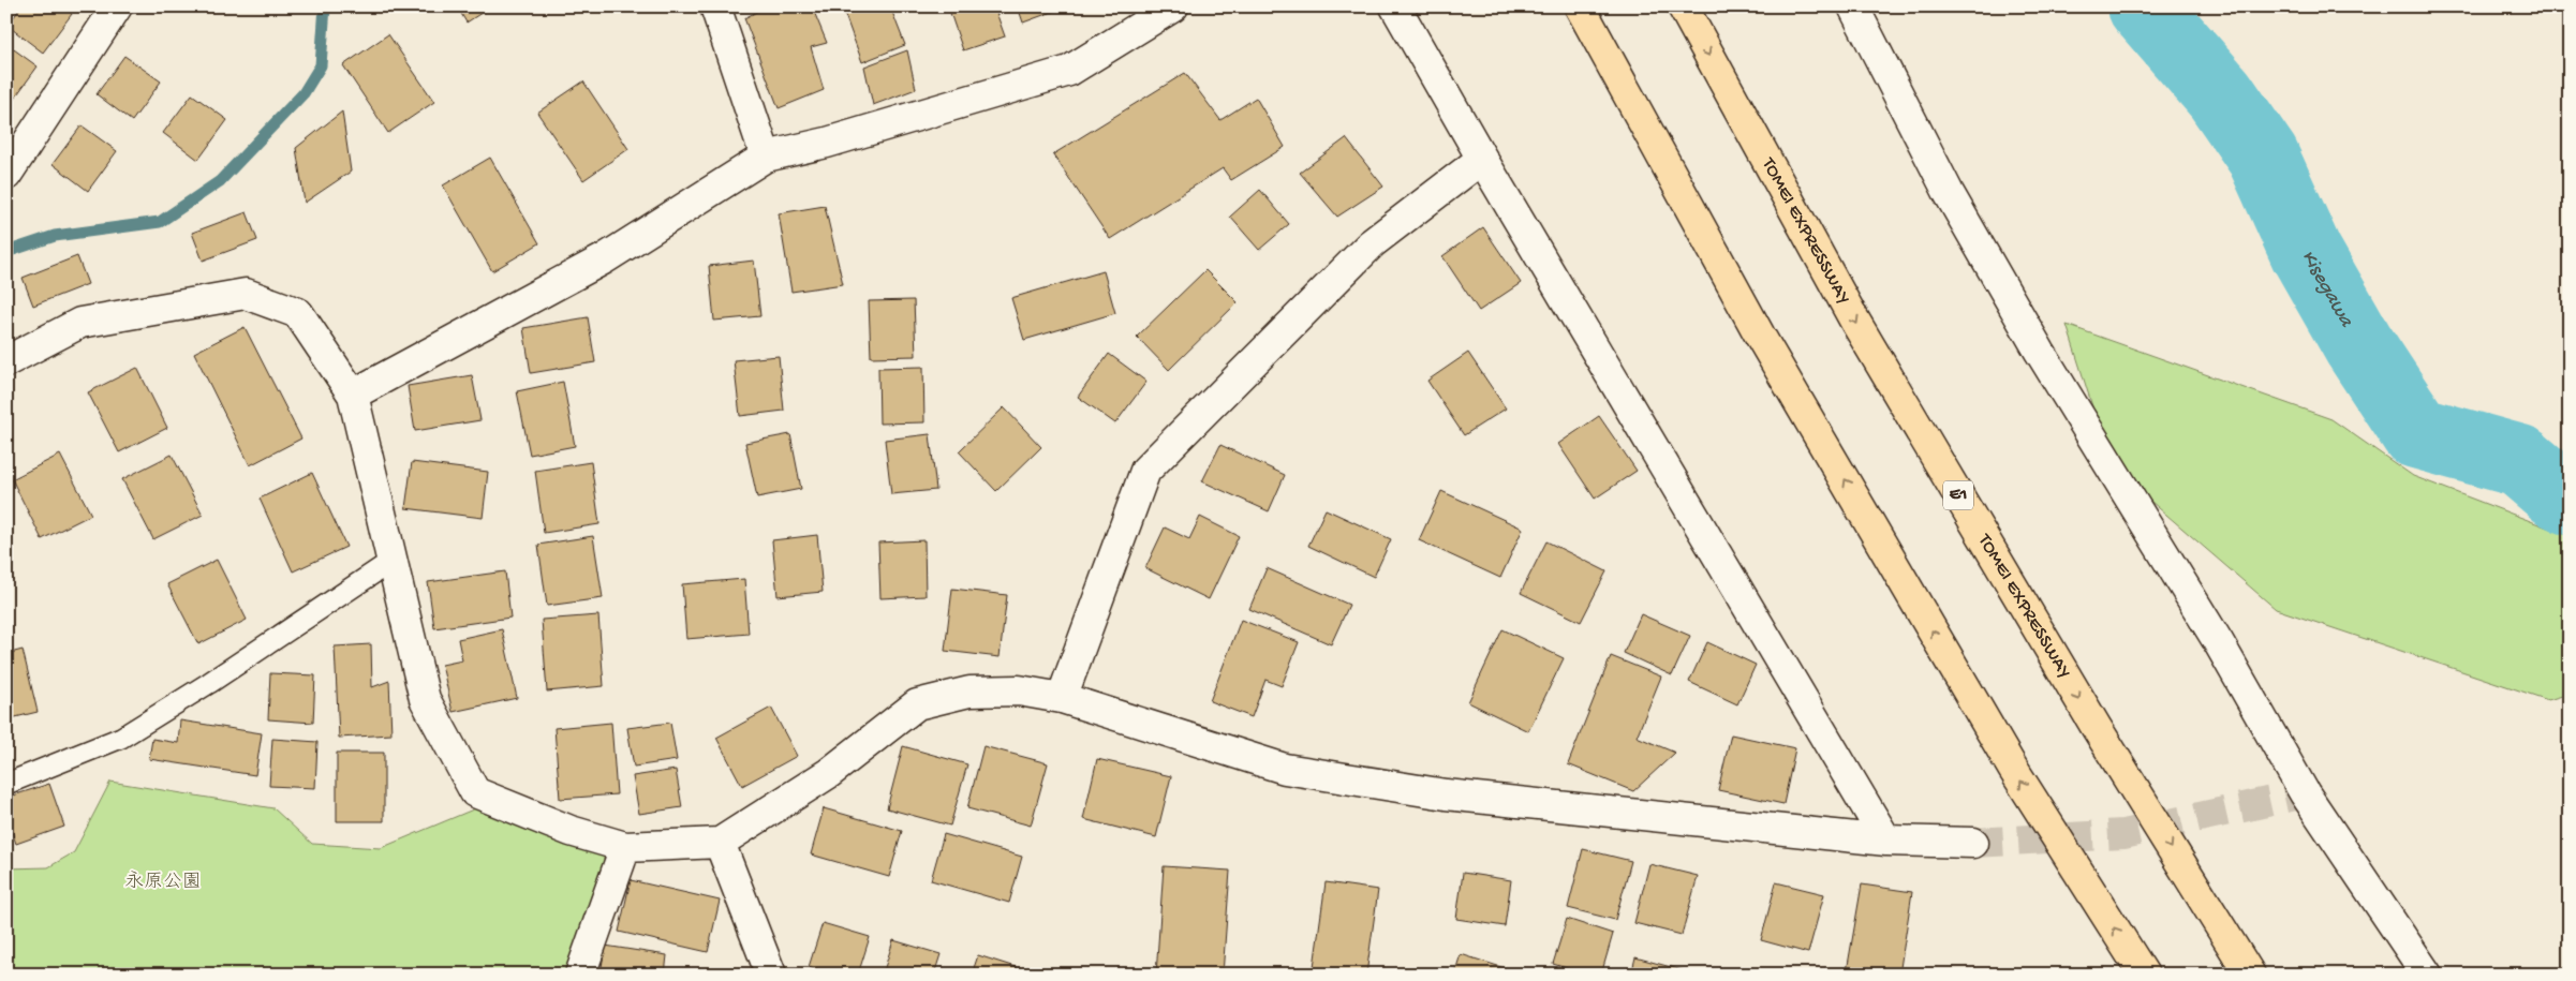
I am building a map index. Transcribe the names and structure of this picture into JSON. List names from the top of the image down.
{
  "streets": {
    "highway": ["TOMEI EXPRESSWAY", "E1"]
  },
  "water": ["Kisegawa"],
  "parks": ["永原公園"]
}
